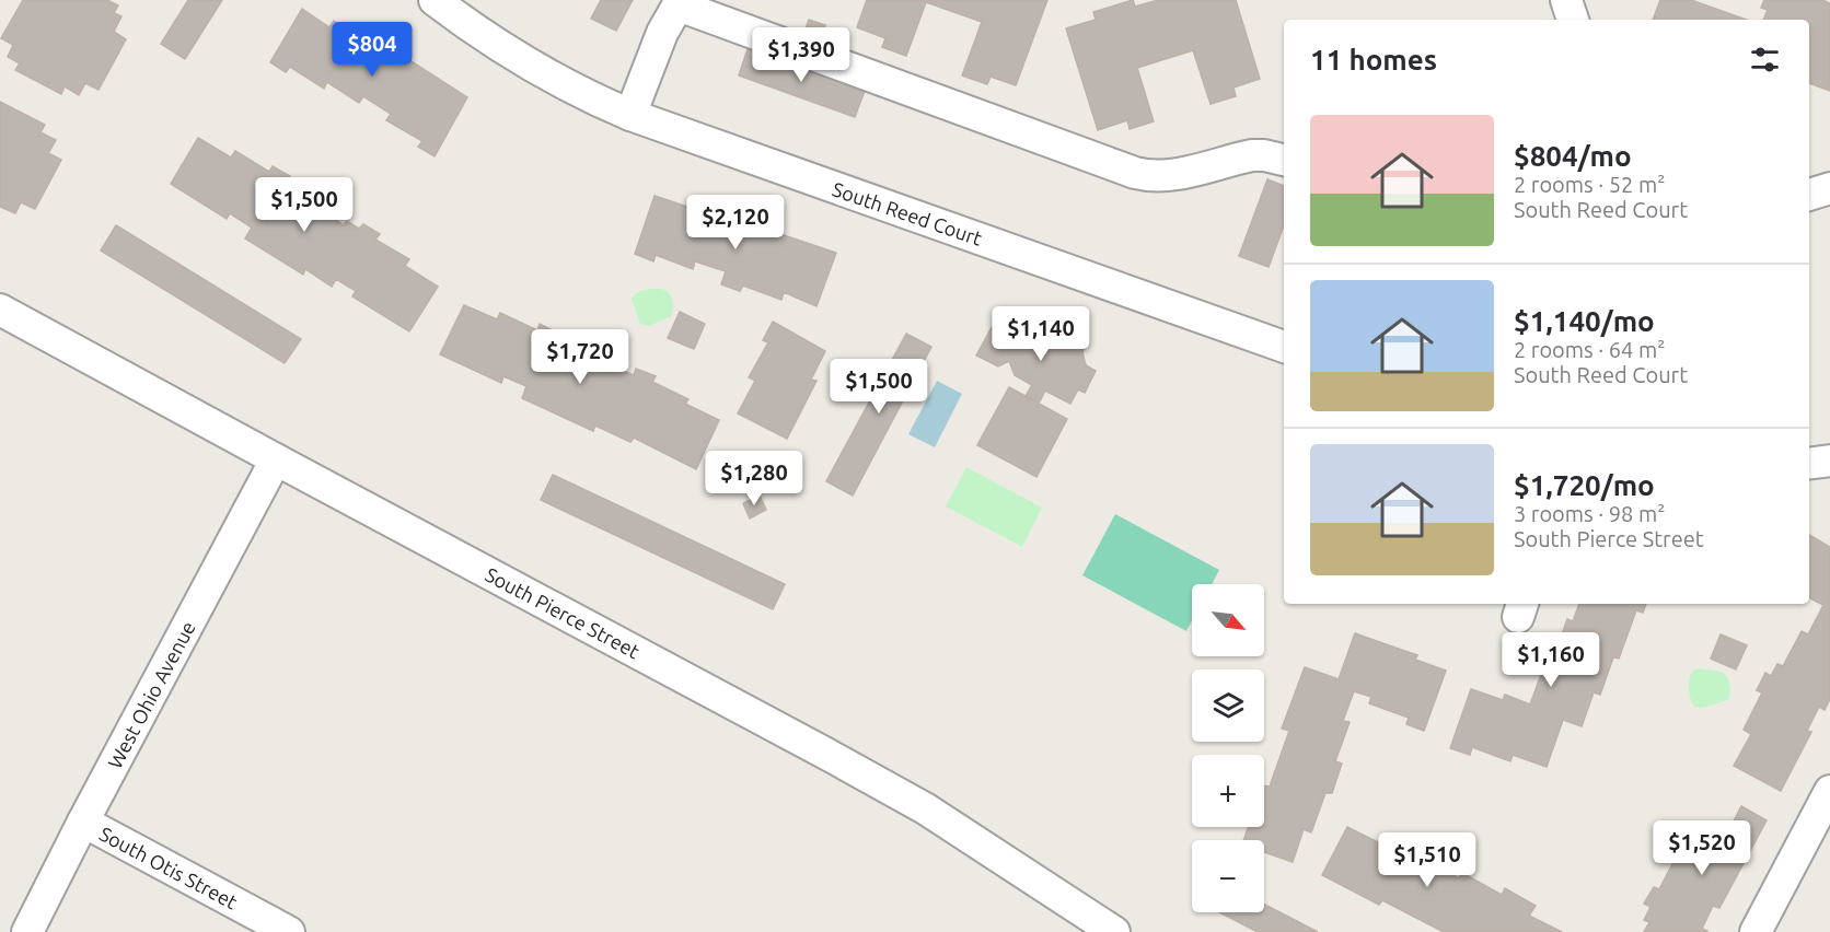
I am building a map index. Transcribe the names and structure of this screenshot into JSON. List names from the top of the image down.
{
  "streets": {
    "street": [
      "South Reed Court",
      "South Pierce Street",
      "West Ohio Avenue",
      "South Otis Street"
    ]
  },
  "crossings": [
    ["South Pierce Street", "West Ohio Avenue"],
    ["West Ohio Avenue", "South Otis Street"]
  ],
  "north": "bottom right",
  "page": {
    "heading": "11 homes",
    "price": [
      "$804",
      "$1,390",
      "$1,500",
      "$2,120",
      "$1,140",
      "$1,720",
      "$1,500",
      "$1,280",
      "$1,160",
      "$1,520",
      "$1,510"
    ],
    "list": [
      {
        "name": "$804/mo",
        "note": "2 rooms · 52 m² · South Reed Court"
      },
      {
        "name": "$1,140/mo",
        "note": "2 rooms · 64 m² · South Reed Court"
      },
      {
        "name": "$1,720/mo",
        "note": "3 rooms · 98 m² · South Pierce Street"
      }
    ],
    "map_buttons": ["+", "−"]
  }
}
